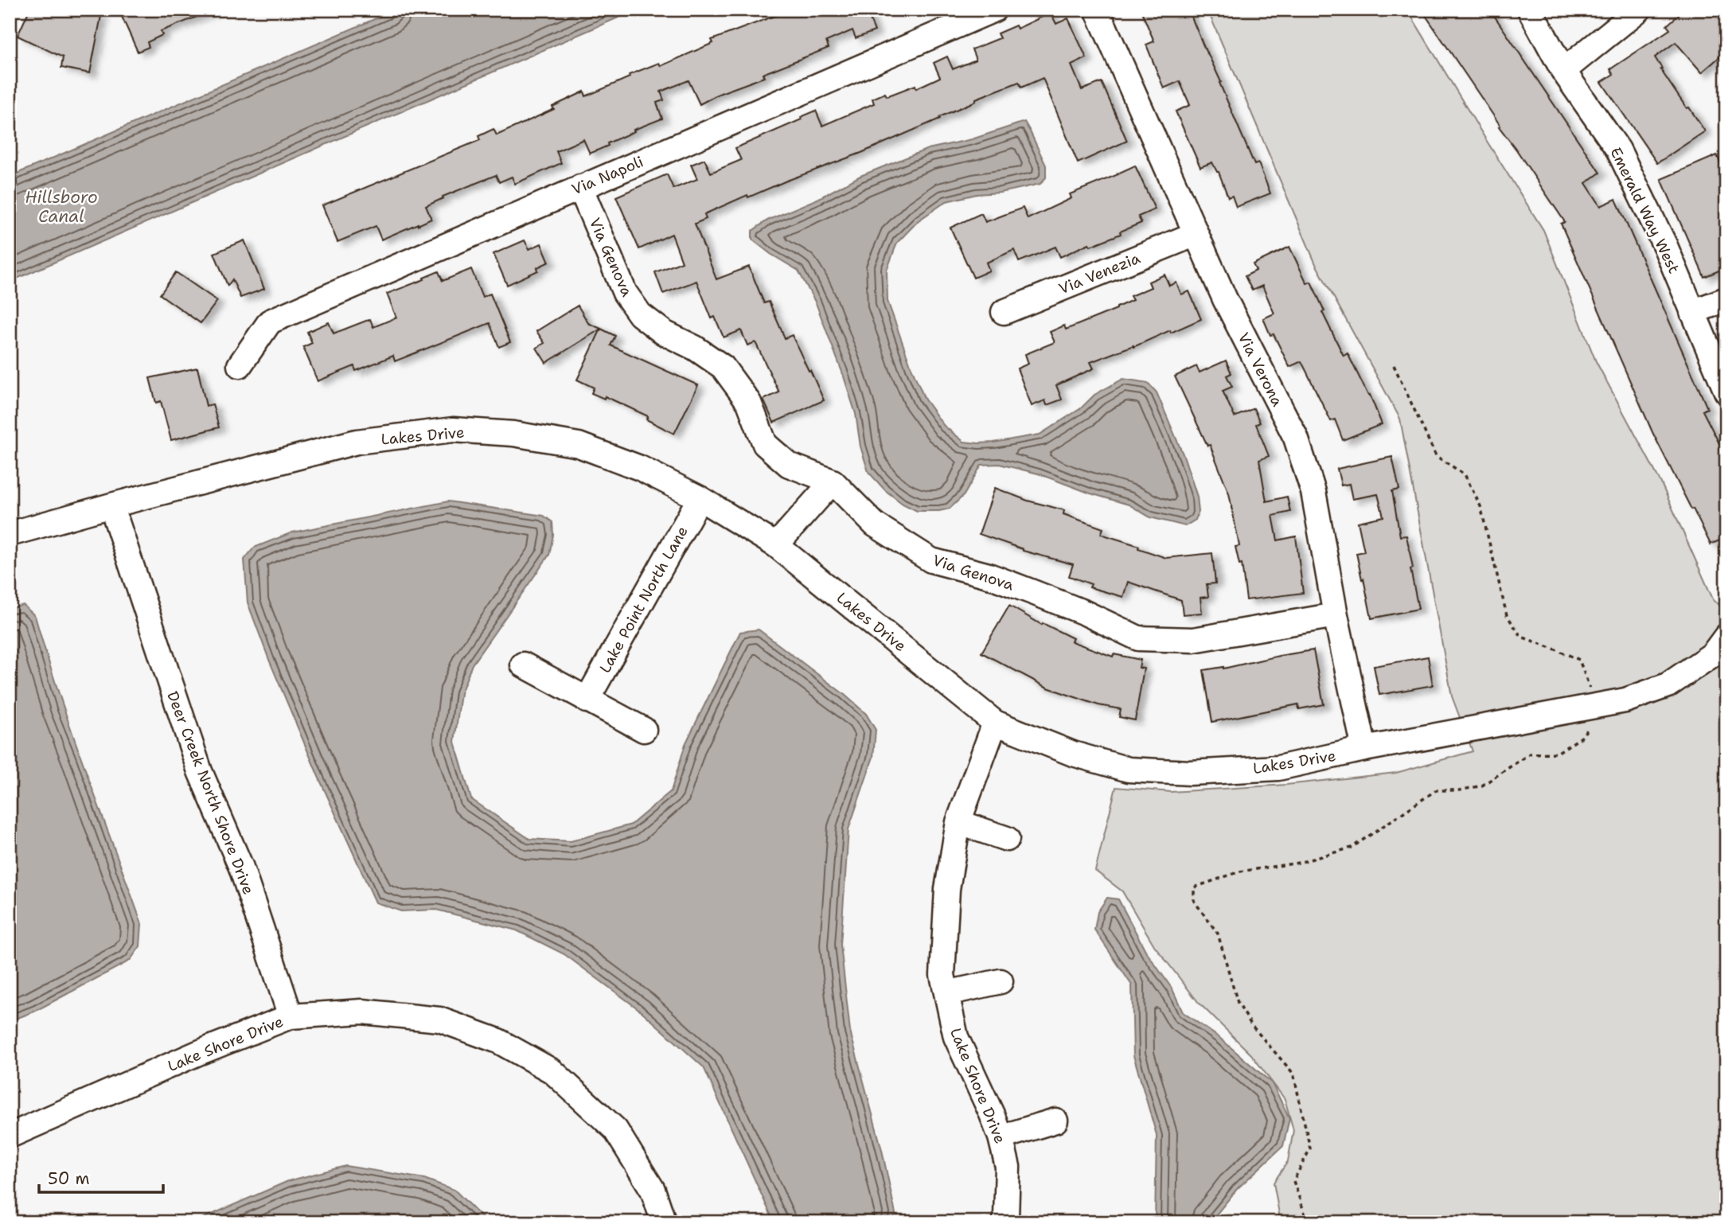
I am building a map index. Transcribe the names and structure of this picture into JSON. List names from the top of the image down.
{
  "streets": {
    "street": [
      "Via Napoli",
      "Emerald Way West",
      "Via Genova",
      "Via Venezia",
      "Via Verona",
      "Lakes Drive",
      "Lake Point North Lane",
      "Deer Creek North Shore Drive",
      "Lake Shore Drive"
    ]
  },
  "crossings": [
    ["Via Napoli", "Via Genova"],
    ["Via Genova", "Via Verona"],
    ["Via Venezia", "Via Verona"],
    ["Via Verona", "Lakes Drive"],
    ["Lakes Drive", "Lake Point North Lane"],
    ["Lakes Drive", "Deer Creek North Shore Drive"],
    ["Lakes Drive", "Lake Shore Drive"],
    ["Deer Creek North Shore Drive", "Lake Shore Drive"]
  ],
  "water": ["Hillsboro Canal"],
  "scale_bar": "50 m"
}
